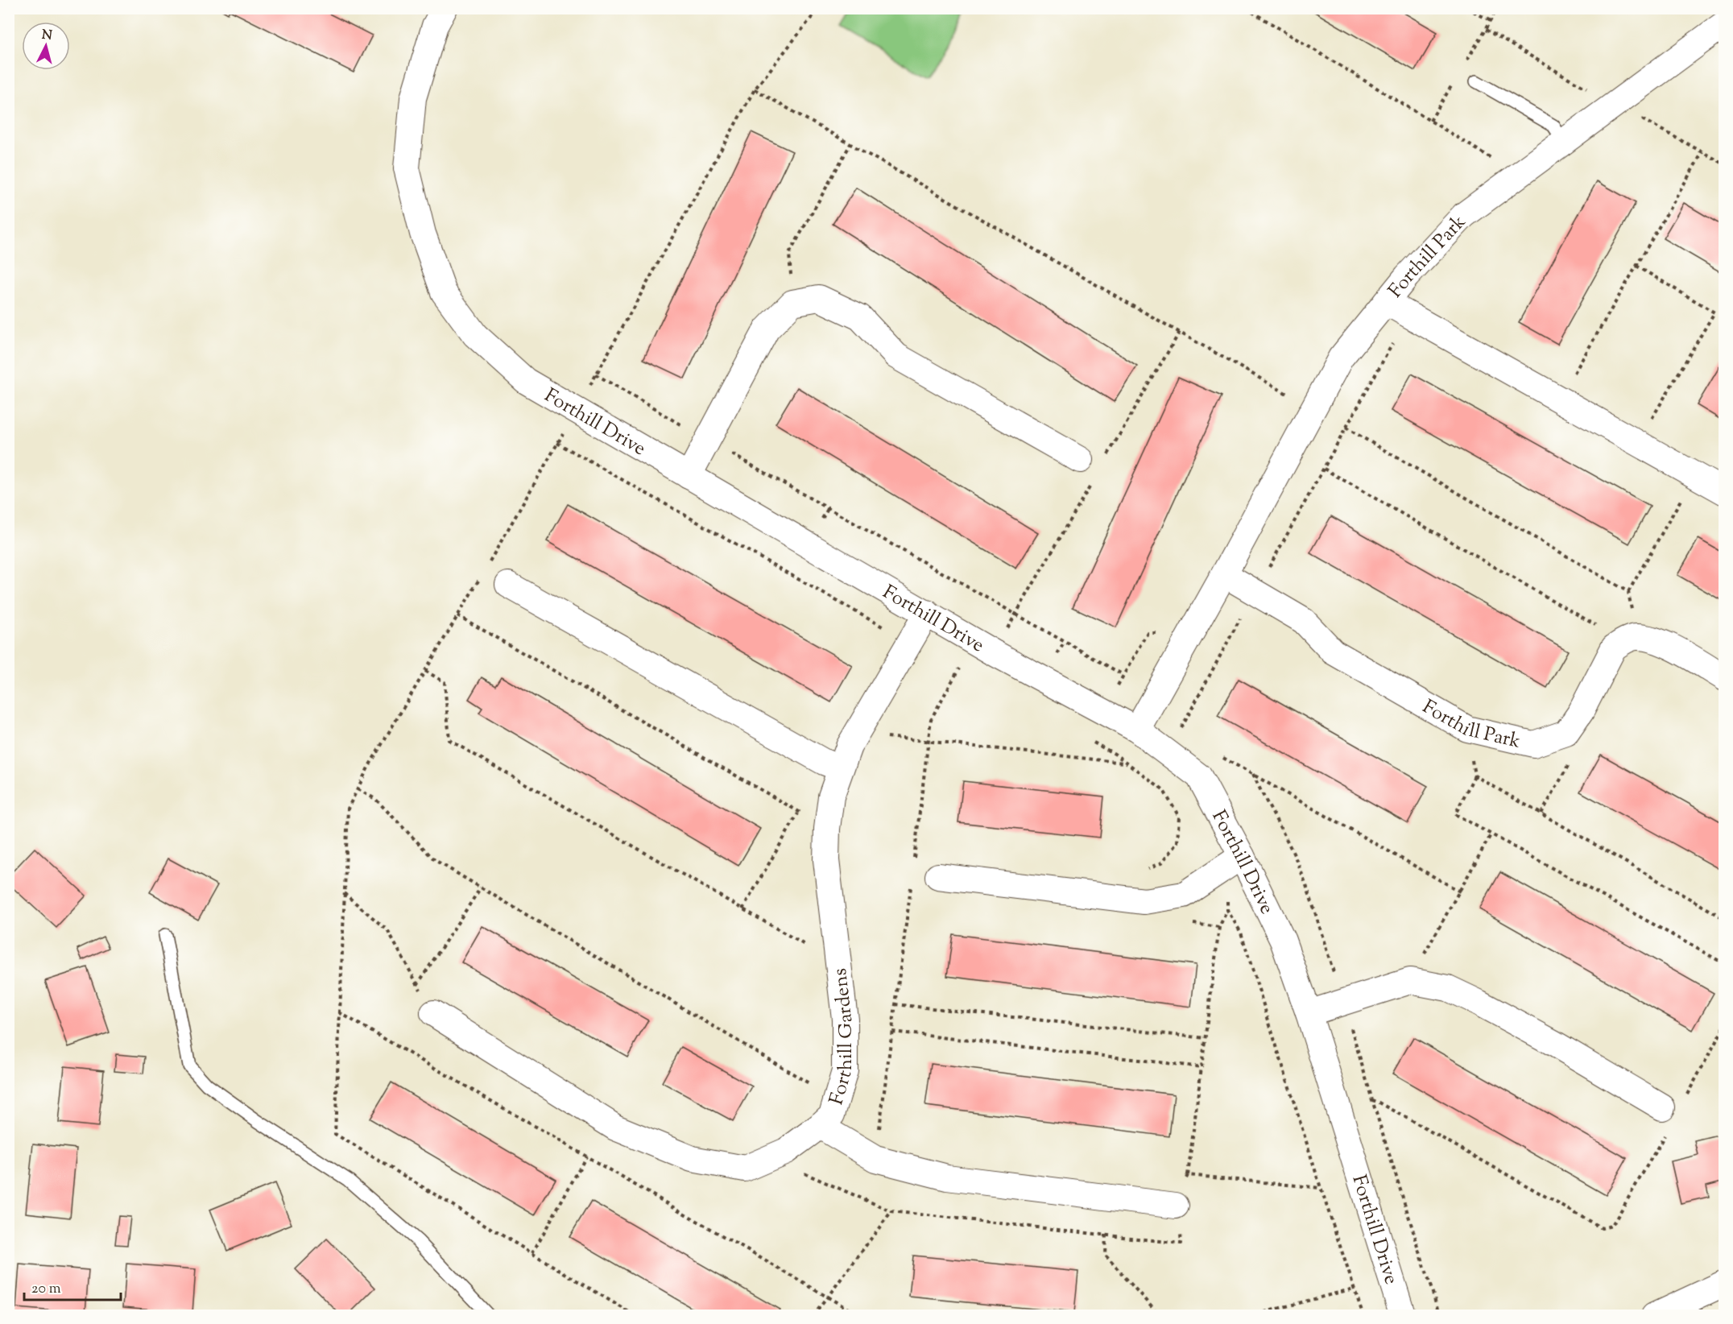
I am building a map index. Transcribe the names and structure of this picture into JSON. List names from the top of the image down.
{
  "streets": {
    "street": ["Forthill Park", "Forthill Drive", "Forthill Gardens"]
  },
  "crossings": [
    ["Forthill Park", "Forthill Drive"],
    ["Forthill Drive", "Forthill Gardens"]
  ],
  "scale_bar": "20 m",
  "north": "top"
}
